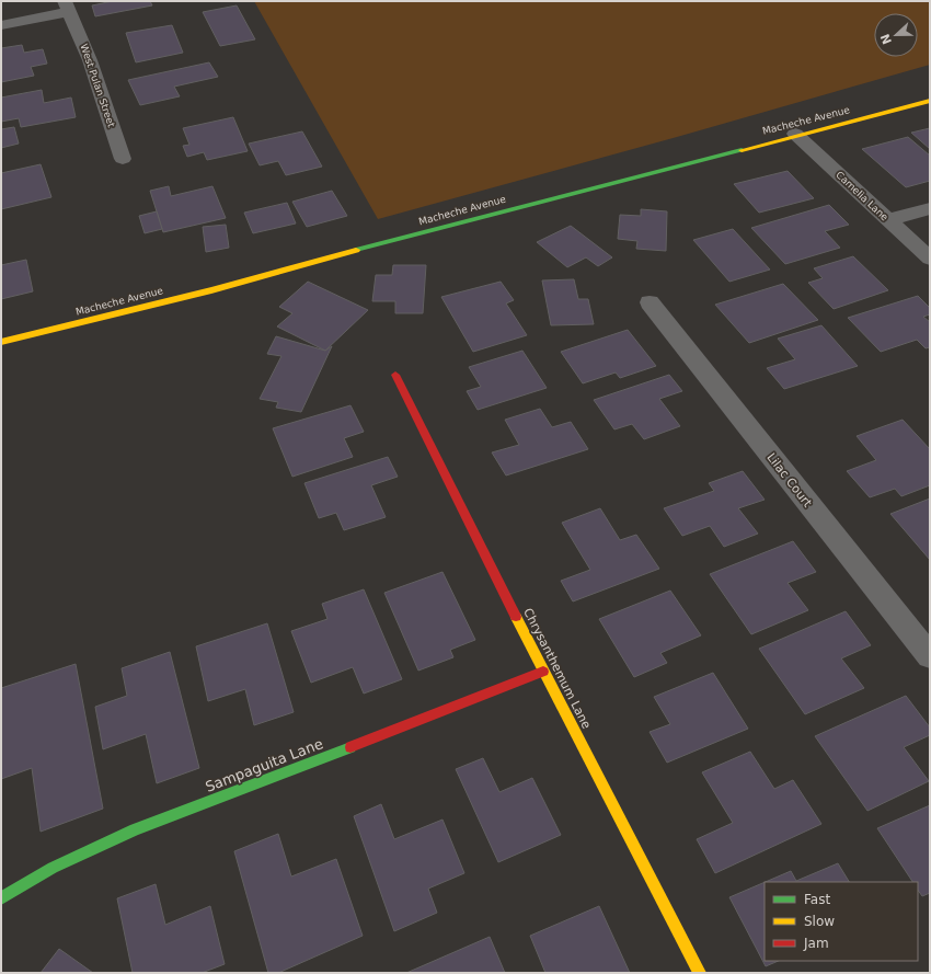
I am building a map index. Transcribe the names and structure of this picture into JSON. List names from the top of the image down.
{
  "streets": {
    "main road": ["Macheche Avenue", "Chrysanthemum Lane", "Sampaguita Lane"],
    "street": ["West Pulan Street", "Camelia Lane", "Lilac Court"]
  },
  "crossings": [
    ["Macheche Avenue", "Camelia Lane"],
    ["Chrysanthemum Lane", "Sampaguita Lane"]
  ],
  "legend": ["Fast", "Slow", "Jam"],
  "north": "left"
}
